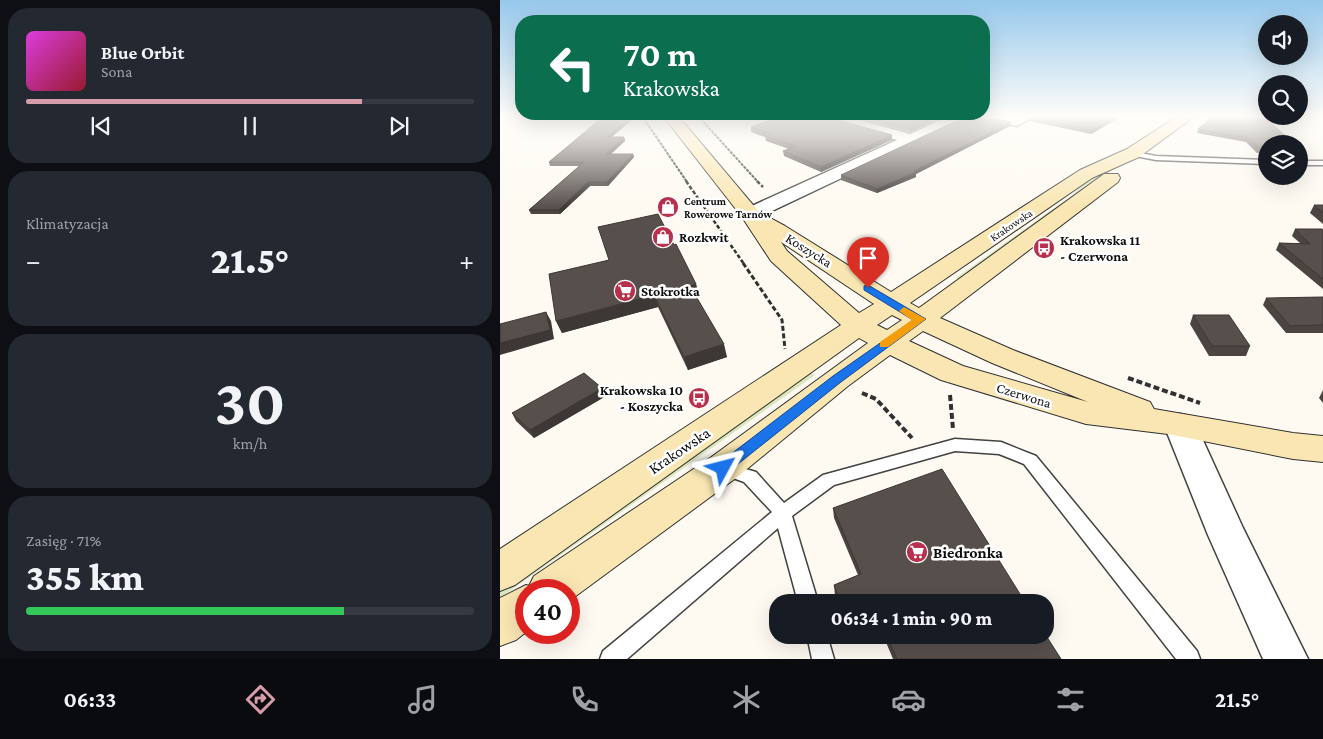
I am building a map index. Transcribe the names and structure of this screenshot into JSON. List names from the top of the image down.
{
  "streets": {
    "main road": ["Krakowska", "Koszycka", "Czerwona"]
  },
  "crossings": [
    ["Krakowska", "Koszycka"],
    ["Krakowska", "Czerwona"],
    ["Koszycka", "Czerwona"]
  ],
  "places": {
    "shop": ["Centrum Rowerowe Tarnów", "Rozkwit"],
    "bus stop": ["Krakowska 11 - Czerwona", "Krakowska 10 - Koszycka"],
    "supermarket": ["Stokrotka", "Biedronka"]
  },
  "page": {
    "turn": ["70 m", "Krakowska"],
    "song": ["Blue Orbit", "Sona"],
    "tile": [
      "Klimatyzacja",
      ["30", "km/h"],
      ["Zasięg · 71%", "355 km"]
    ],
    "heat": ["−", "21.5°", "+"],
    "limit": "40",
    "trip": "06:34 · 1 min · 90 m",
    "tabs": ["06:33", "21.5°"]
  }
}
